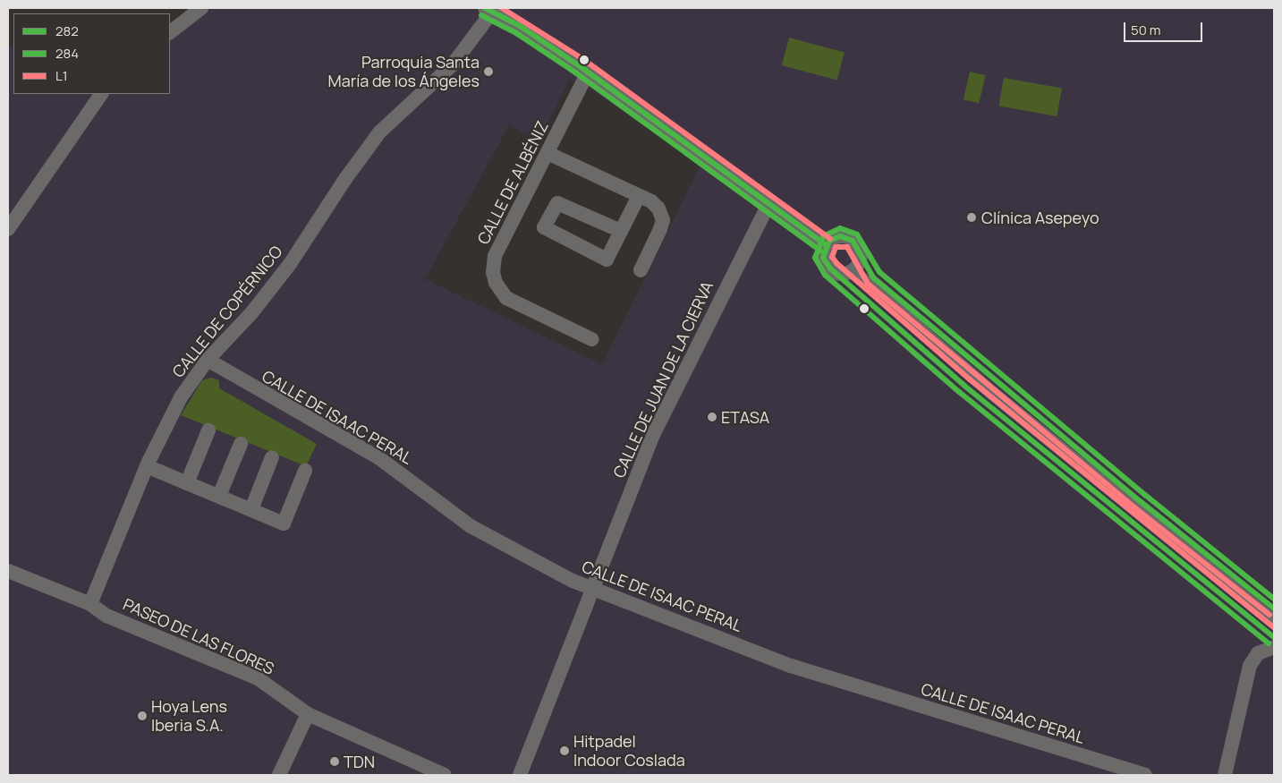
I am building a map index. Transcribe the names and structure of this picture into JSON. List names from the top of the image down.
{
  "streets": {
    "street": [
      "CALLE DE ALBÉNIZ",
      "CALLE DE COPÉRNICO",
      "CALLE DE JUAN DE LA CIERVA",
      "CALLE DE ISAAC PERAL",
      "PASEO DE LAS FLORES"
    ]
  },
  "crossings": [
    ["CALLE DE COPÉRNICO", "CALLE DE ISAAC PERAL"],
    ["CALLE DE COPÉRNICO", "PASEO DE LAS FLORES"],
    ["CALLE DE JUAN DE LA CIERVA", "CALLE DE ISAAC PERAL"]
  ],
  "places": [
    "Parroquia Santa María de los Ángeles",
    "Clínica Asepeyo",
    "ETASA",
    "Hoya Lens Iberia S.A.",
    "Hitpadel Indoor Coslada",
    "TDN"
  ],
  "lines": ["transit line 282", "transit line L1", "transit line 284"],
  "legend": ["282", "284", "L1"],
  "scale_bar": "50 m"
}
